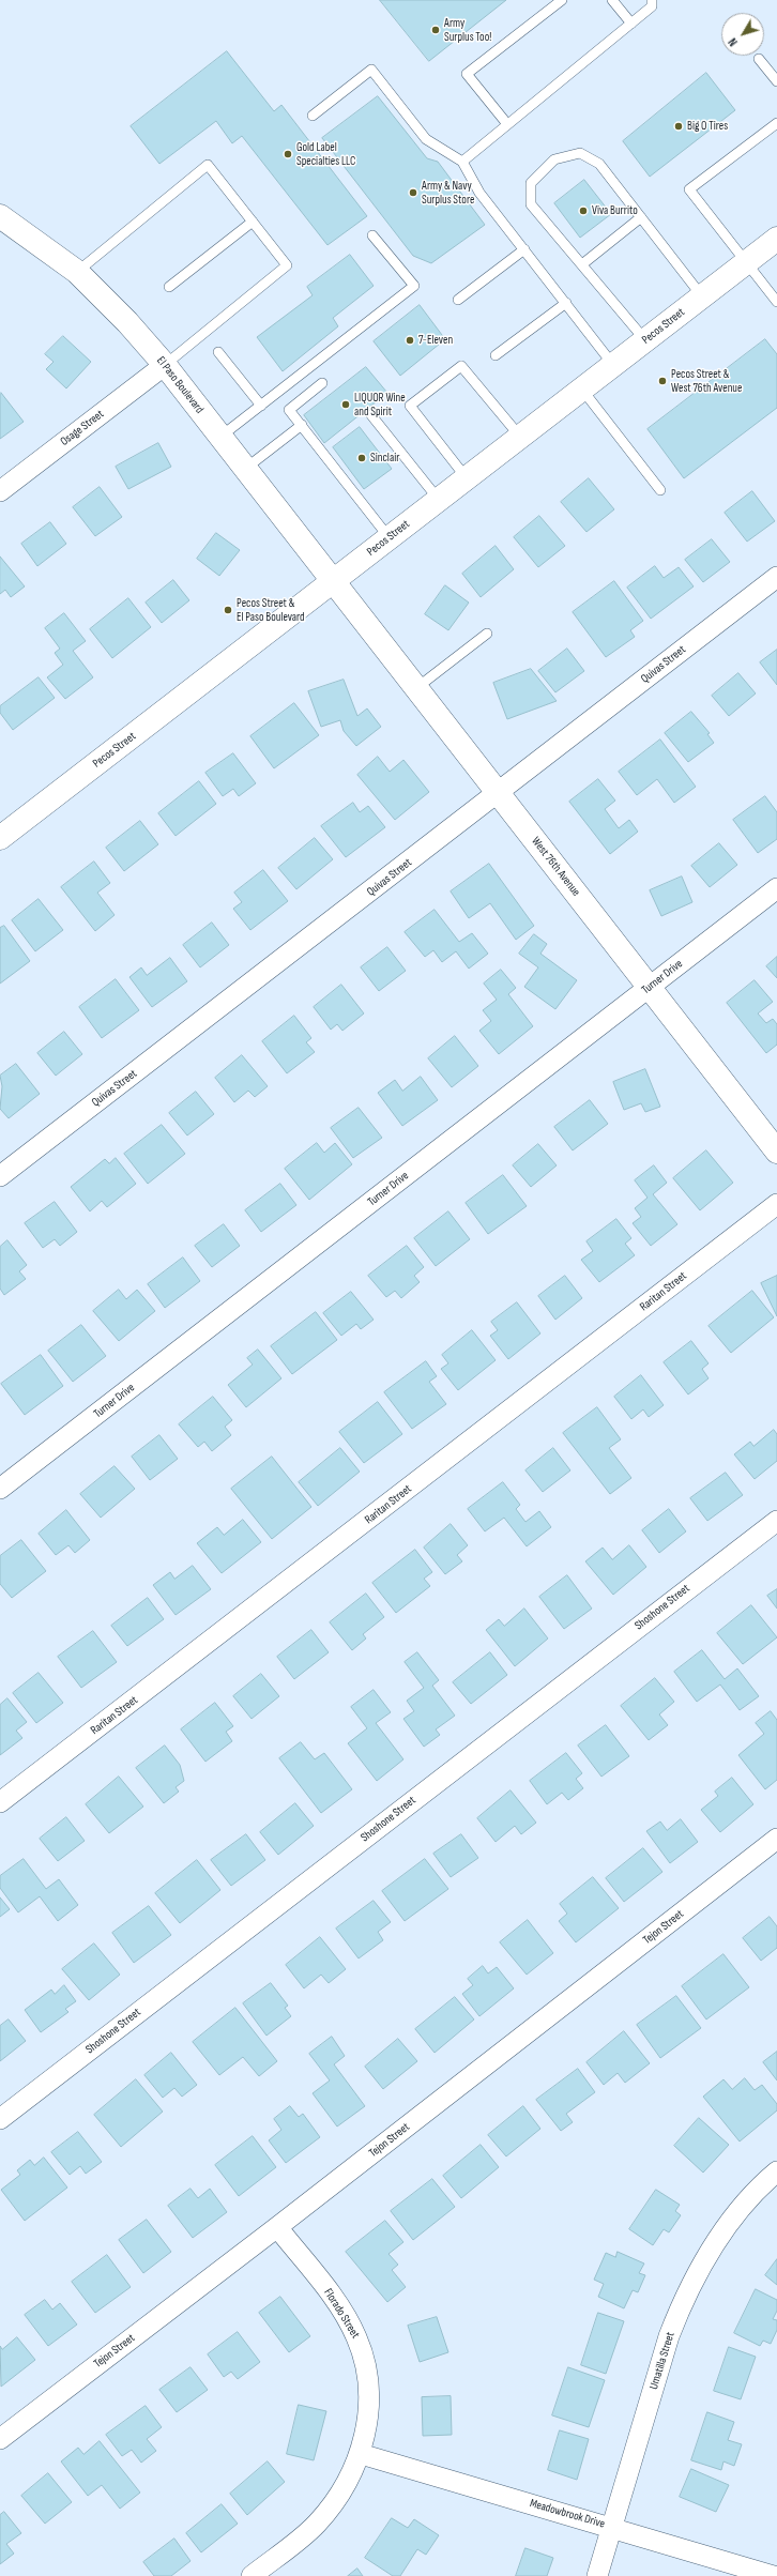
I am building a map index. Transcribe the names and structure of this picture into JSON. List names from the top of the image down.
{
  "streets": {
    "street": [
      "Pecos Street",
      "El Paso Boulevard",
      "Osage Street",
      "Quivas Street",
      "West 76th Avenue",
      "Turner Drive",
      "Raritan Street",
      "Shoshone Street",
      "Tejon Street",
      "Florado Street",
      "Umatilla Street",
      "Meadowbrook Drive"
    ]
  },
  "crossings": [
    ["Pecos Street", "El Paso Boulevard"],
    ["Pecos Street", "West 76th Avenue"],
    ["El Paso Boulevard", "Osage Street"],
    ["El Paso Boulevard", "West 76th Avenue"],
    ["Quivas Street", "West 76th Avenue"],
    ["West 76th Avenue", "Turner Drive"],
    ["Tejon Street", "Florado Street"],
    ["Florado Street", "Meadowbrook Drive"],
    ["Umatilla Street", "Meadowbrook Drive"]
  ],
  "places": [
    "Army Surplus Too!",
    "Big O Tires",
    "Gold Label Specialties LLC",
    "Army & Navy Surplus Store",
    "Viva Burrito",
    "7-Eleven",
    "Pecos Street & West 76th Avenue",
    "LIQUOR Wine and Spirit",
    "Sinclair",
    "Pecos Street & El Paso Boulevard"
  ],
  "north": "bottom left"
}
